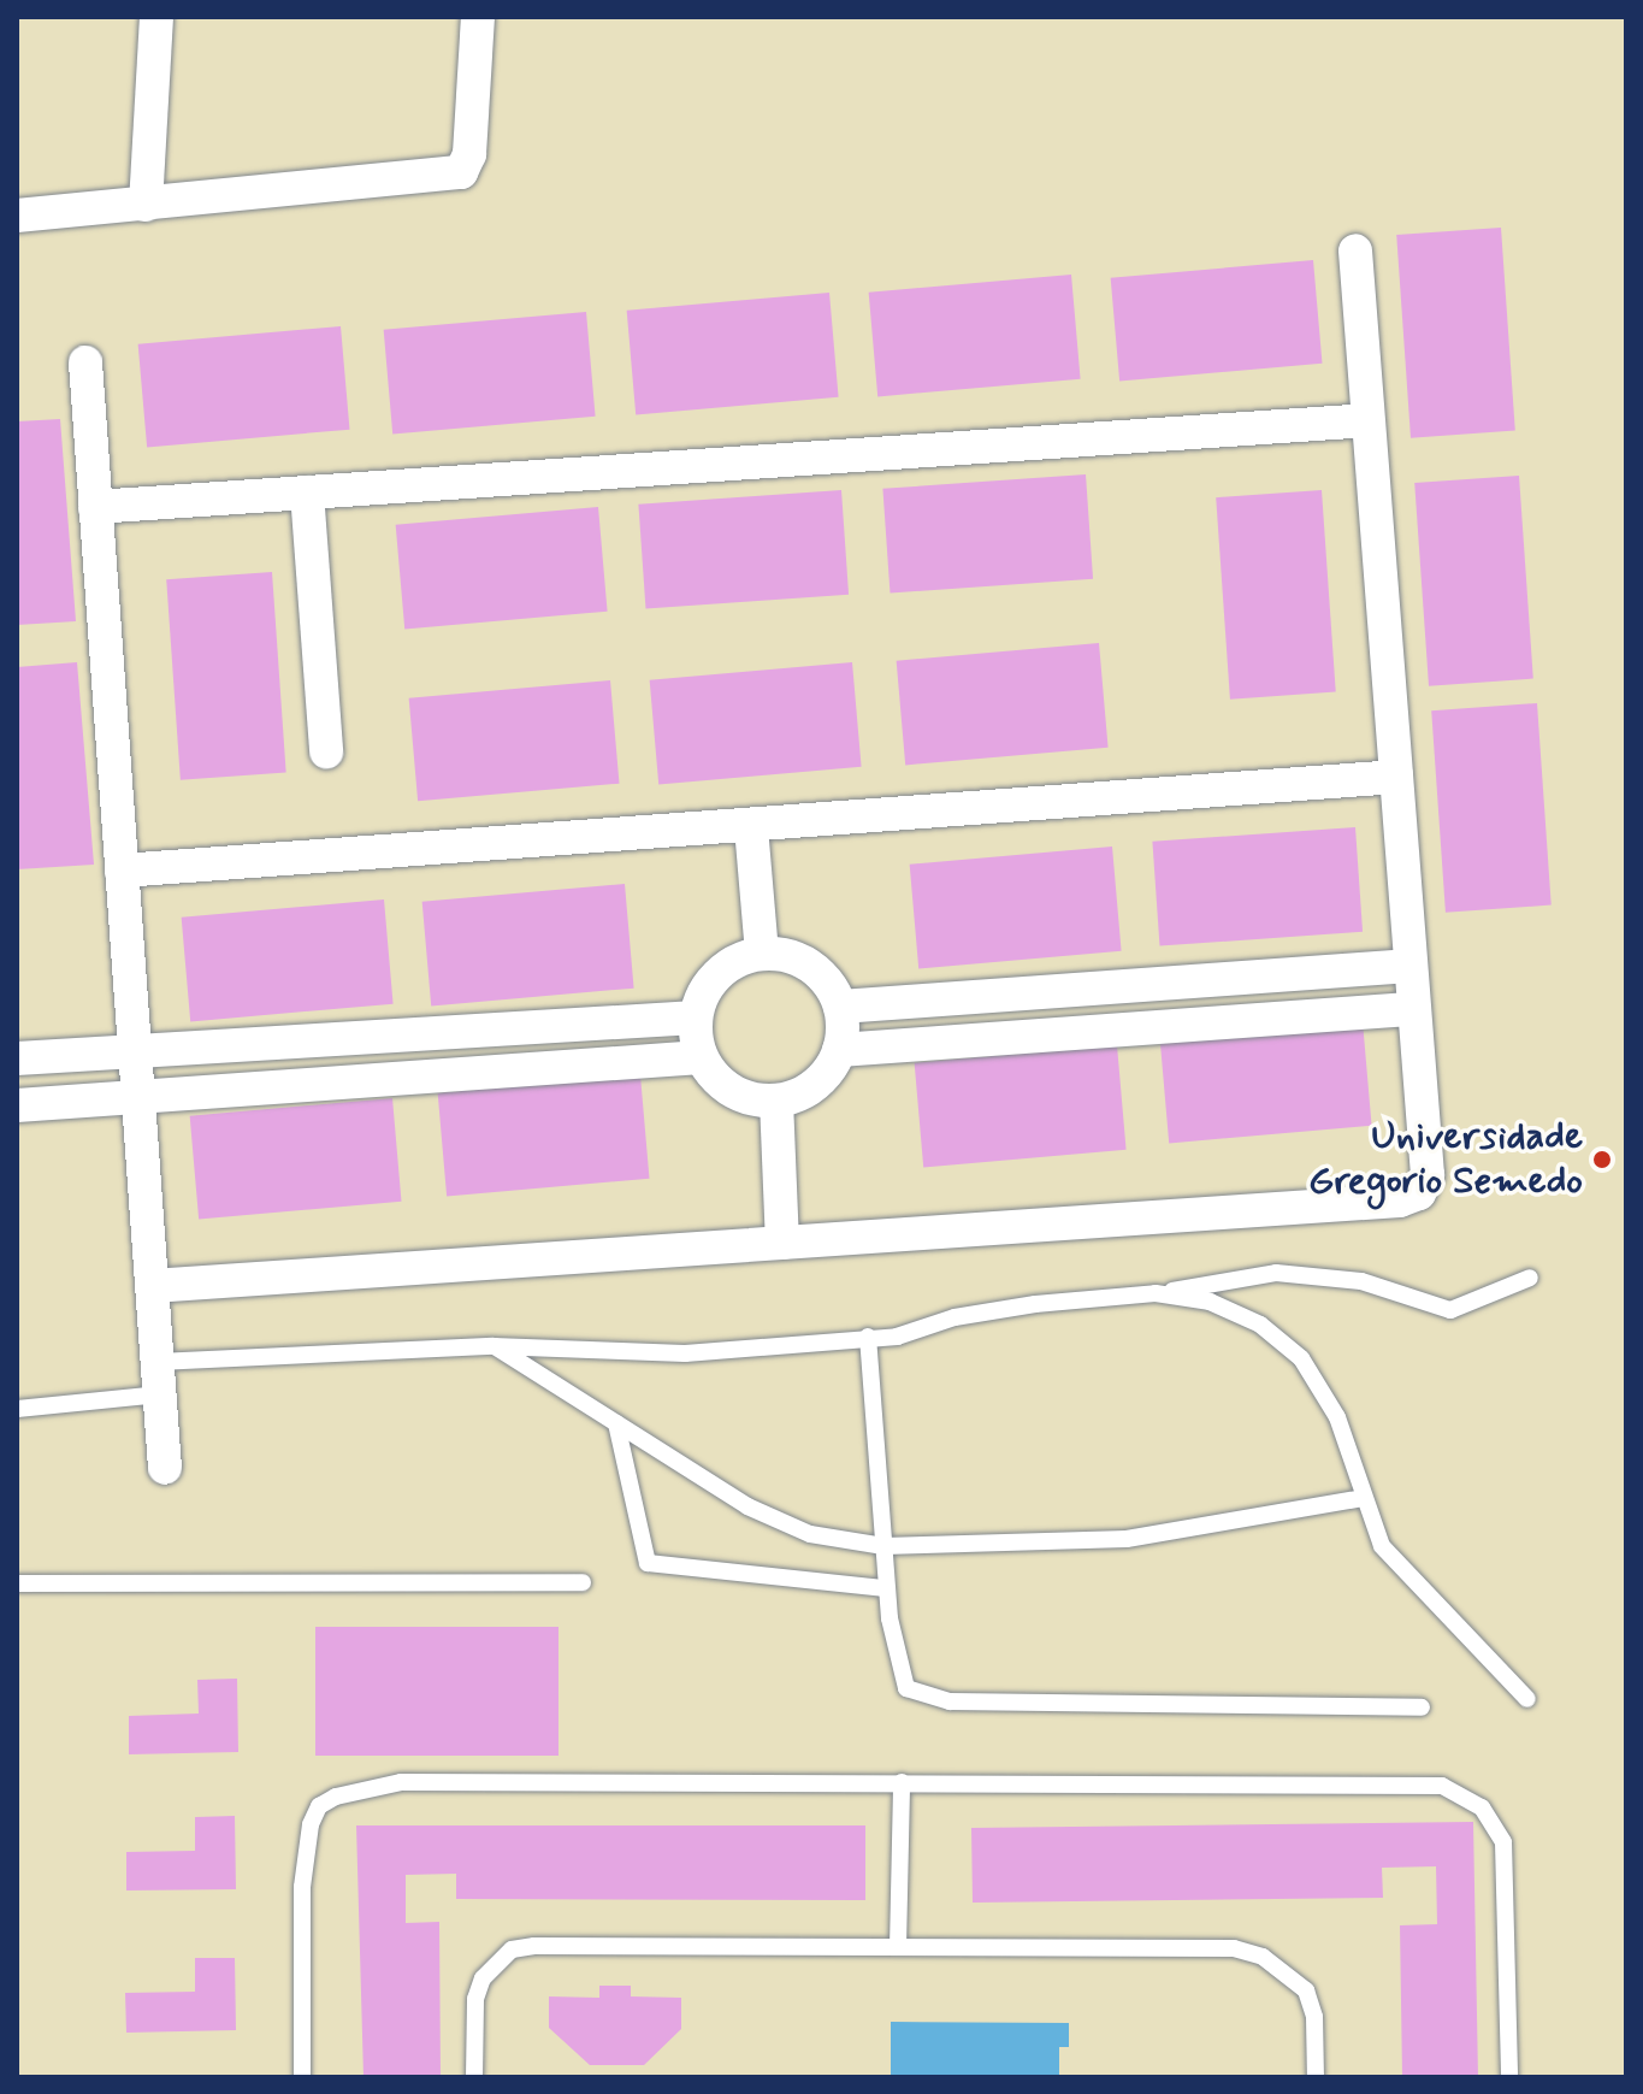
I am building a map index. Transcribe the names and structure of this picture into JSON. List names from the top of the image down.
{
  "places": ["Universidade Gregorio Semedo"]
}
